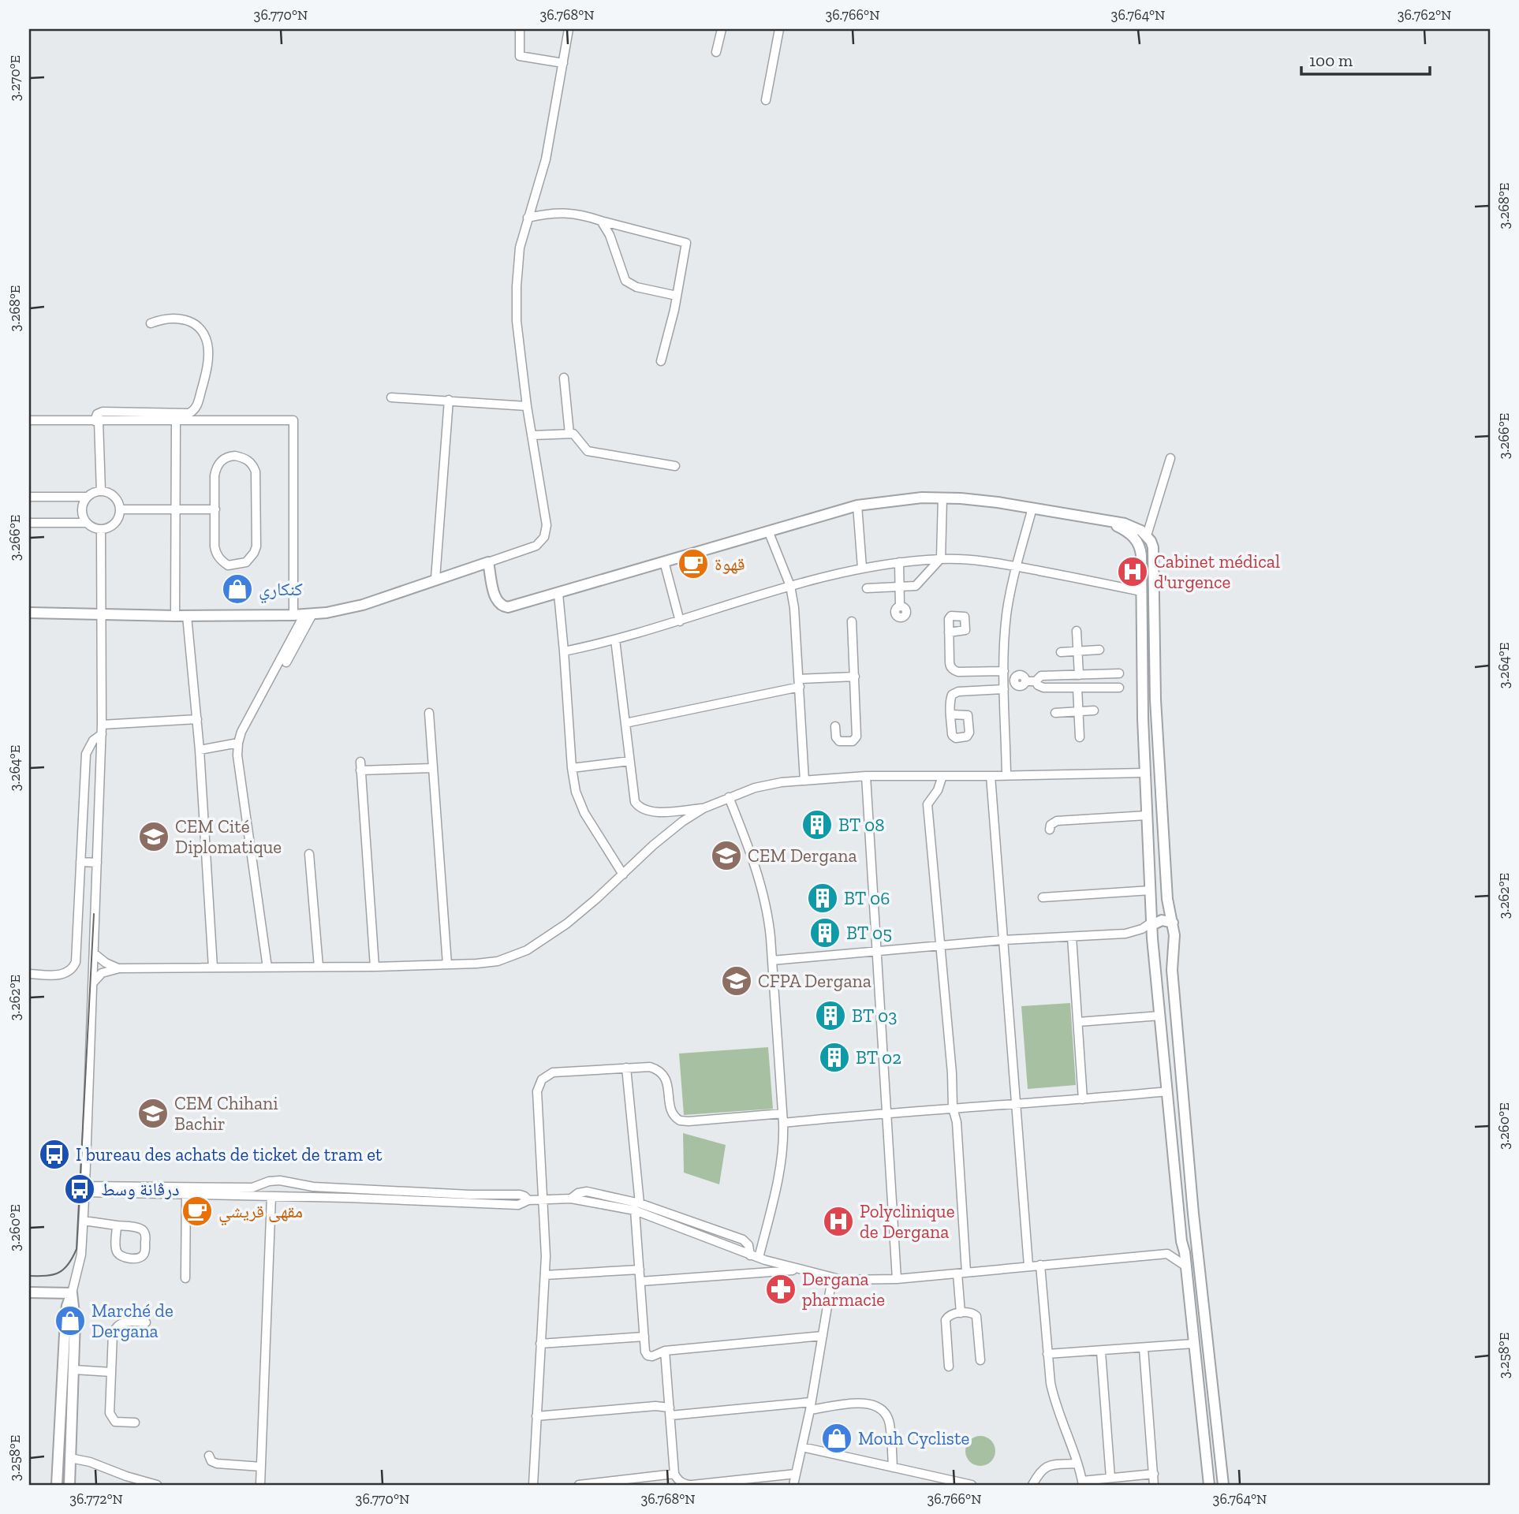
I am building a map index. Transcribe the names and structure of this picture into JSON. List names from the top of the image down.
{
  "places": {
    "cafe": ["قهوة", "مقهى قريشي"],
    "hospital": ["Cabinet médical d'urgence", "Polyclinique de Dergana"],
    "shop": ["كنكاري", "Marché de Dergana", "Mouh Cycliste"],
    "building": [
      "BT 08",
      "BT 06",
      "BT 05",
      "BT 03",
      "BT 02"
    ],
    "school or university": [
      "CEM Cité Diplomatique",
      "CEM Dergana",
      "CFPA Dergana",
      "CEM Chihani Bachir"
    ],
    "bus stop": ["I bureau des achats de ticket de tram et", "درڨانة وسط"],
    "pharmacy": ["Dergana pharmacie"]
  },
  "scale_bar": "100 m",
  "coordinates": [
    "36.770°N",
    "36.768°N",
    "36.766°N",
    "36.764°N",
    "36.762°N",
    "3.270°E",
    "3.268°E",
    "3.266°E",
    "3.264°E",
    "3.262°E",
    "3.260°E",
    "3.258°E",
    "36.772°N"
  ]
}
